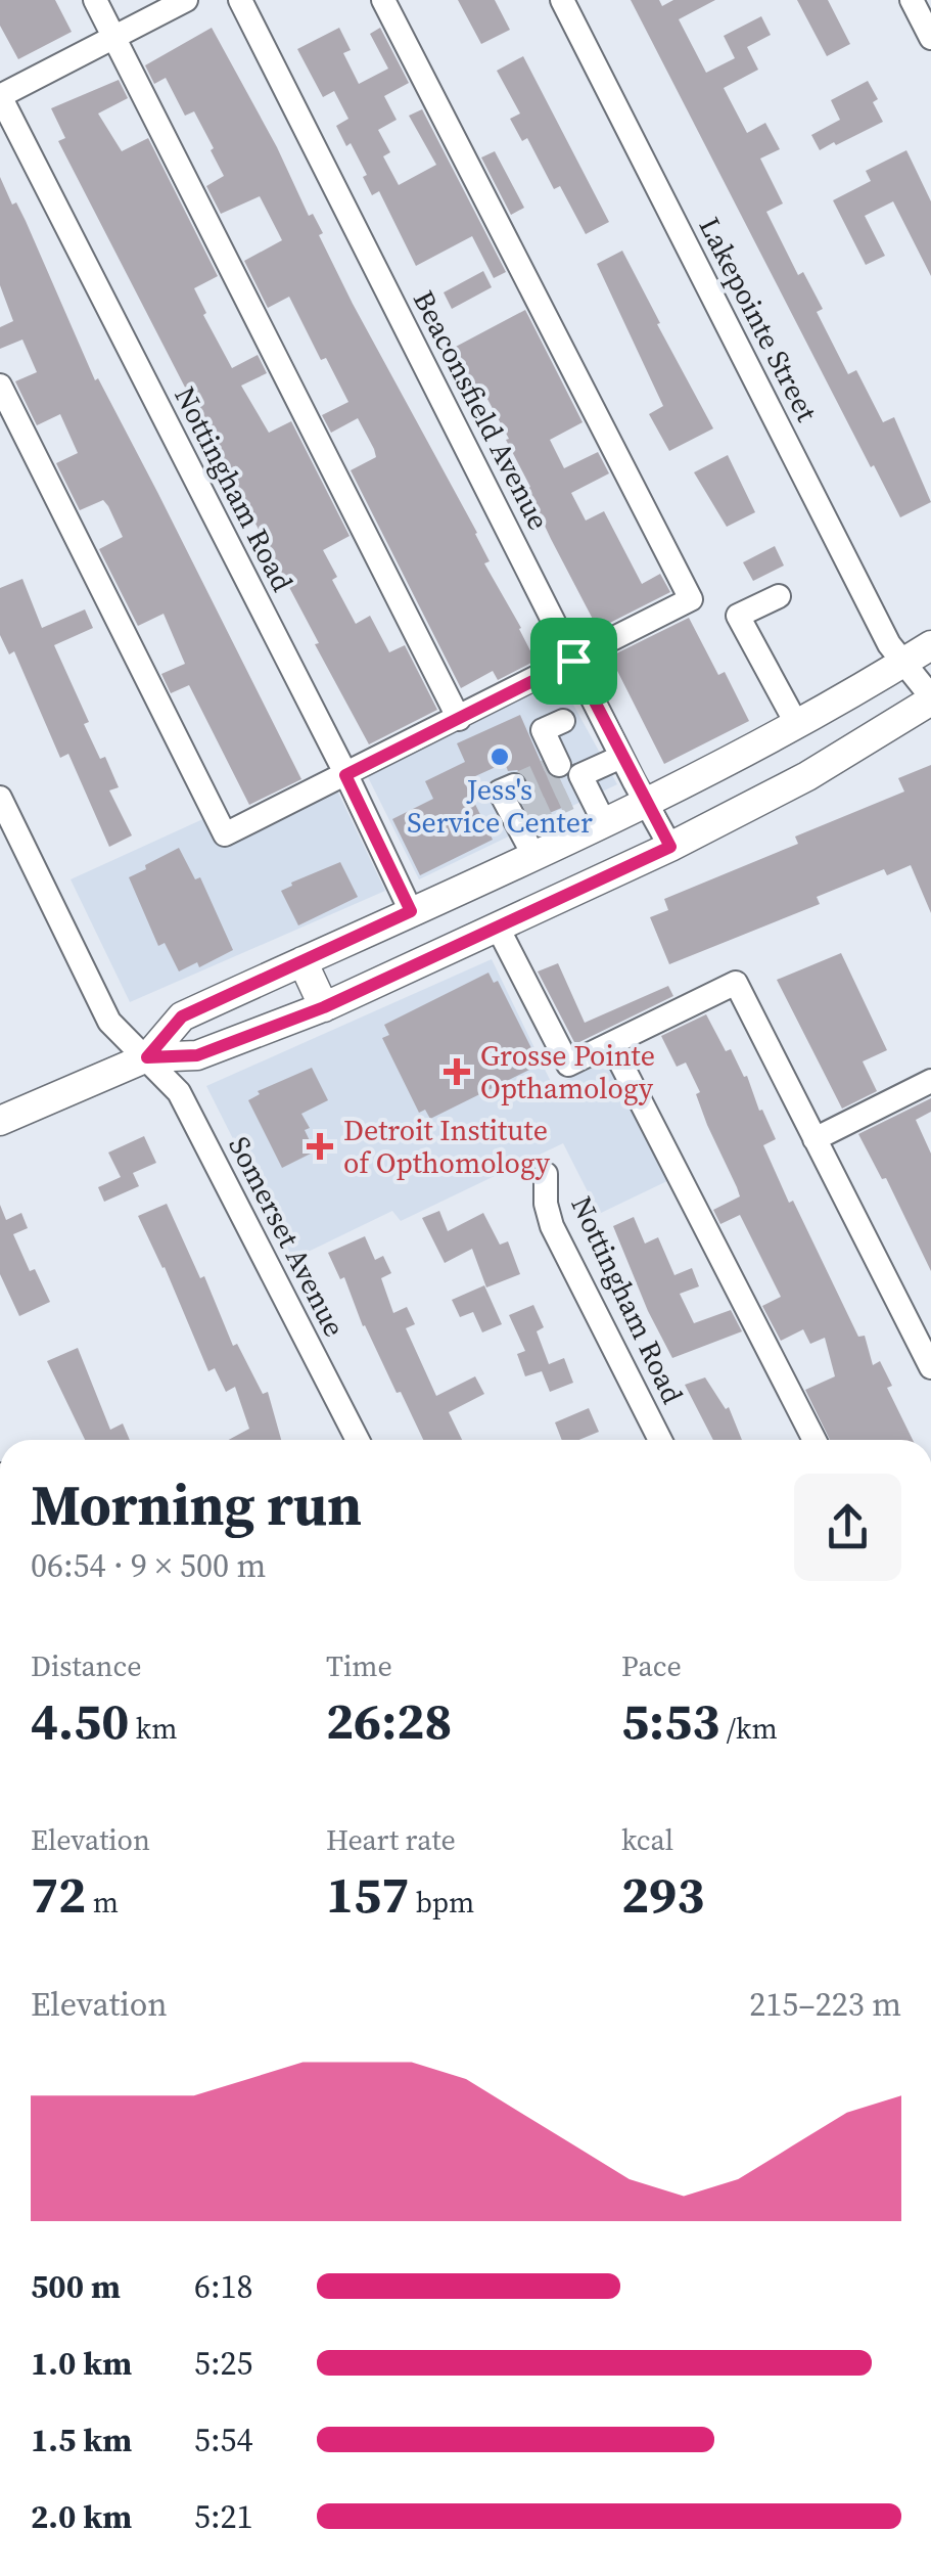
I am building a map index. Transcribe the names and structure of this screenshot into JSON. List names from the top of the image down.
{
  "streets": {
    "street": [
      "Lakepointe Street",
      "Beaconsfield Avenue",
      "Nottingham Road",
      "Somerset Avenue"
    ]
  },
  "places": {
    "other": ["Jess's Service Center"],
    "health": ["Grosse Pointe Opthamology", "Detroit Institute of Opthomology"]
  },
  "page": {
    "heading": ["Morning run", "06:54 · 9 × 500 m"],
    "stats": [
      ["Distance", "4.50 km"],
      ["Time", "26:28"],
      ["Pace", "5:53 /km"],
      ["Elevation", "72 m"],
      ["Heart rate", "157 bpm"],
      ["kcal", "293"]
    ],
    "chart": ["Elevation", "215–223 m"],
    "list": [
      {
        "name": "500 m",
        "note": "6:18"
      },
      {
        "name": "1.0 km",
        "note": "5:25"
      },
      {
        "name": "1.5 km",
        "note": "5:54"
      },
      {
        "name": "2.0 km",
        "note": "5:21"
      }
    ]
  }
}
